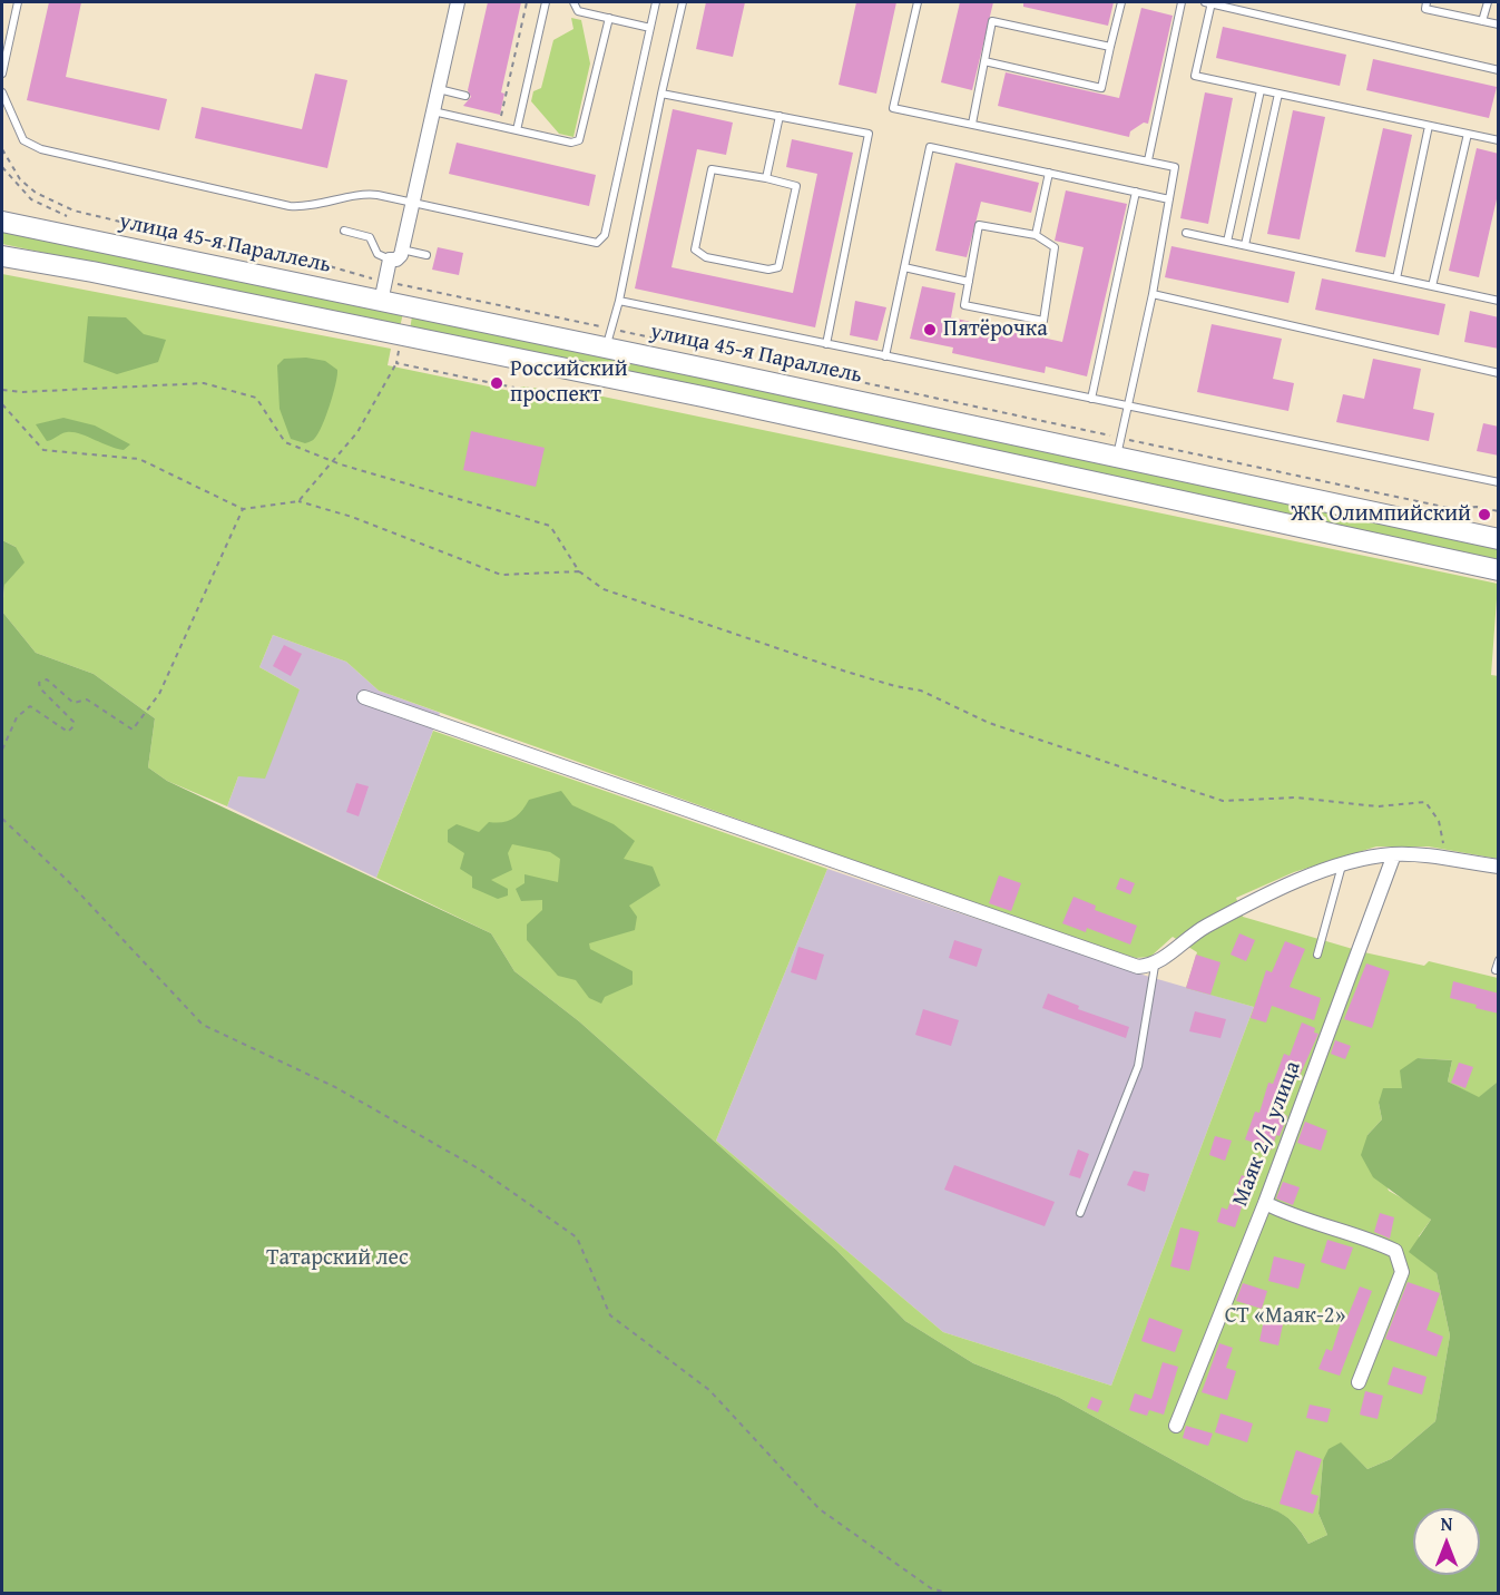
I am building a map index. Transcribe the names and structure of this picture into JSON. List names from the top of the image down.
{
  "streets": {
    "main road": ["улица 45-я Параллель"],
    "street": ["Маяк 2/1 улица"]
  },
  "parks": ["Татарский лес", "СТ «Маяк-2»"],
  "places": ["Пятёрочка", "Российский проспект", "ЖК Олимпийский"],
  "north": "top"
}
